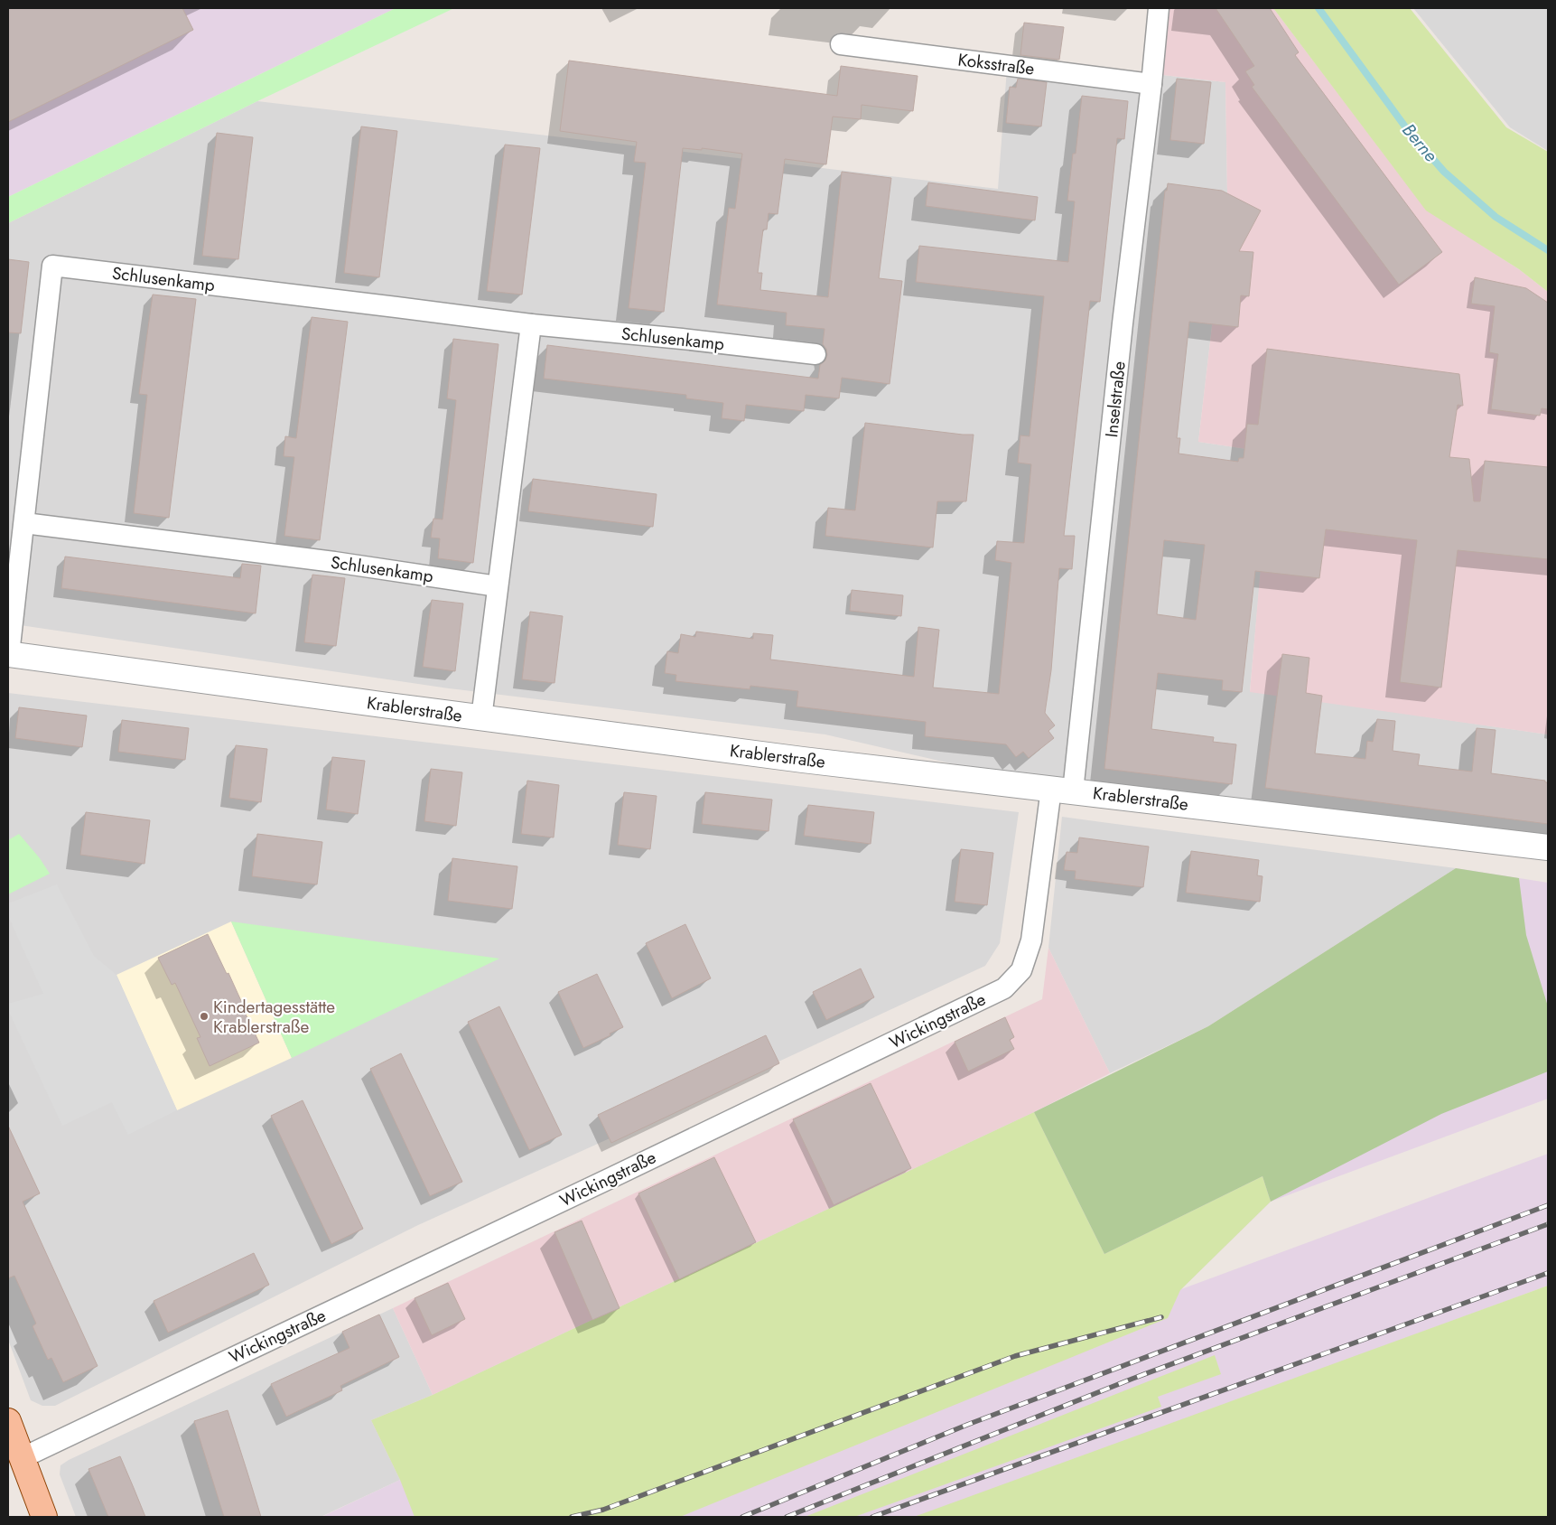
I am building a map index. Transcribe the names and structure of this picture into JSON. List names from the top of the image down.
{
  "streets": {
    "street": [
      "Koksstraße",
      "Schlusenkamp",
      "Inselstraße",
      "Krablerstraße",
      "Wickingstraße"
    ]
  },
  "crossings": [
    ["Koksstraße", "Inselstraße"],
    ["Schlusenkamp", "Krablerstraße"],
    ["Inselstraße", "Krablerstraße"],
    ["Inselstraße", "Wickingstraße"],
    ["Krablerstraße", "Wickingstraße"]
  ],
  "water": ["Berne"],
  "places": ["Kindertagesstätte Krablerstraße"]
}
